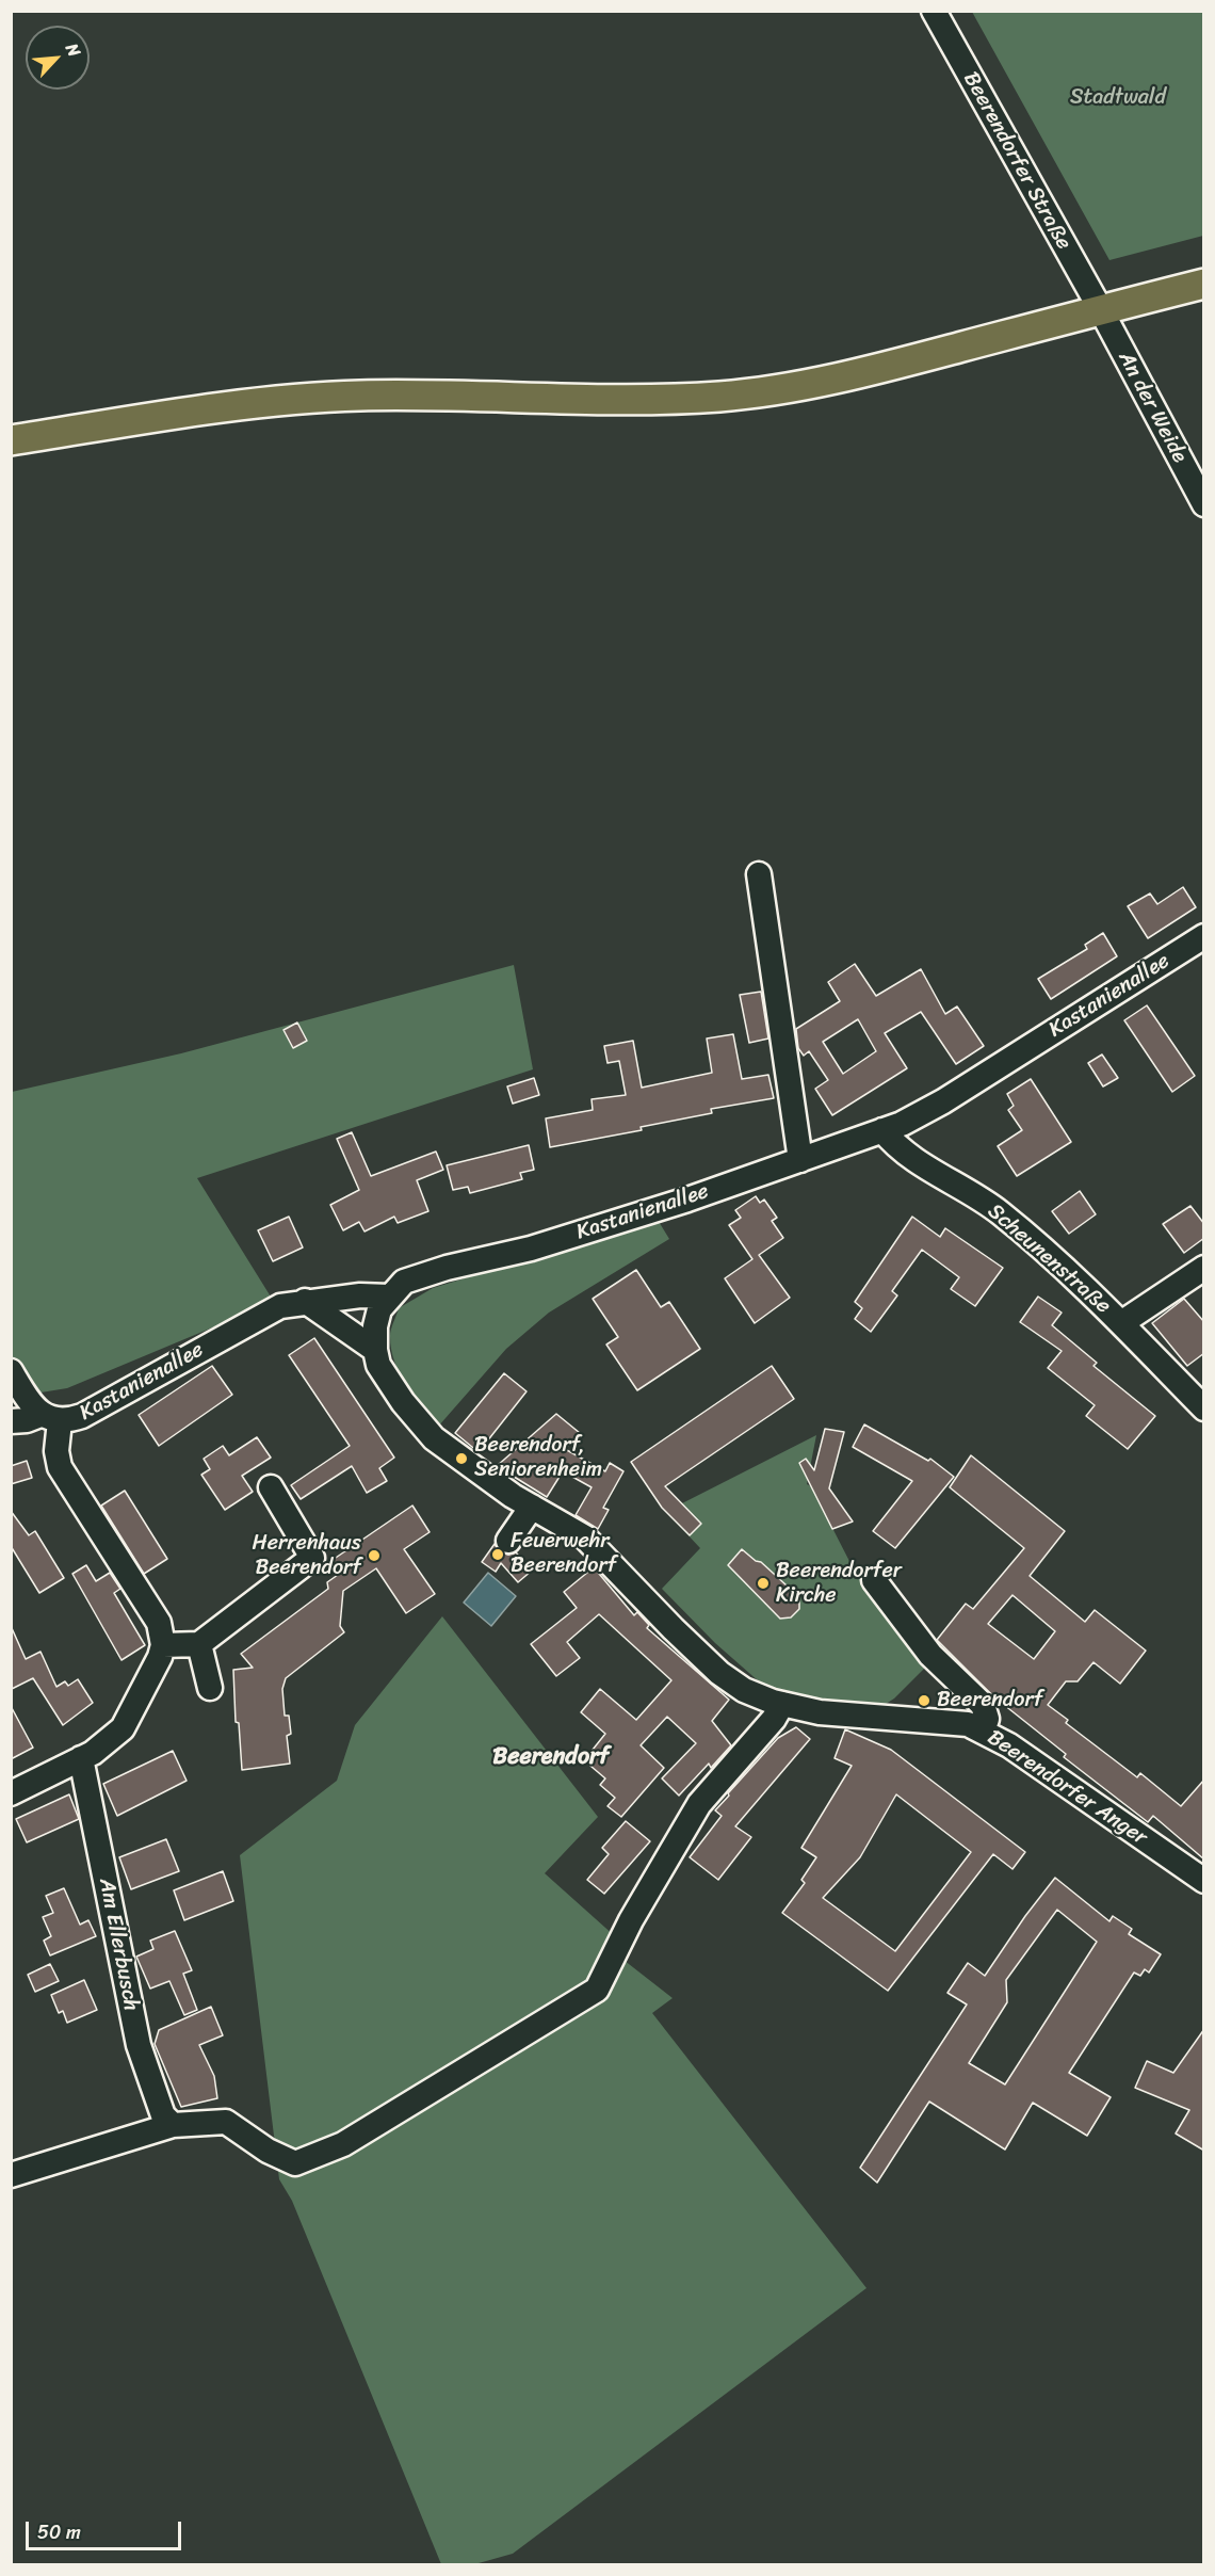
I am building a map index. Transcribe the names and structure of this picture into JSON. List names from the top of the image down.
{
  "streets": {
    "street": [
      "Beerendorfer Straße",
      "An der Weide",
      "Kastanienallee",
      "Scheunenstraße",
      "Beerendorfer Anger",
      "Am Ellerbusch"
    ]
  },
  "crossings": [
    ["Beerendorfer Straße", "An der Weide"],
    ["Kastanienallee", "Scheunenstraße"],
    ["Kastanienallee", "Beerendorfer Anger"]
  ],
  "districts": ["Beerendorf"],
  "parks": ["Stadtwald"],
  "places": [
    "Beerendorf, Seniorenheim",
    "Feuerwehr Beerendorf",
    "Herrenhaus Beerendorf",
    "Beerendorfer Kirche",
    "Beerendorf"
  ],
  "scale_bar": "50 m",
  "north": "top right"
}
